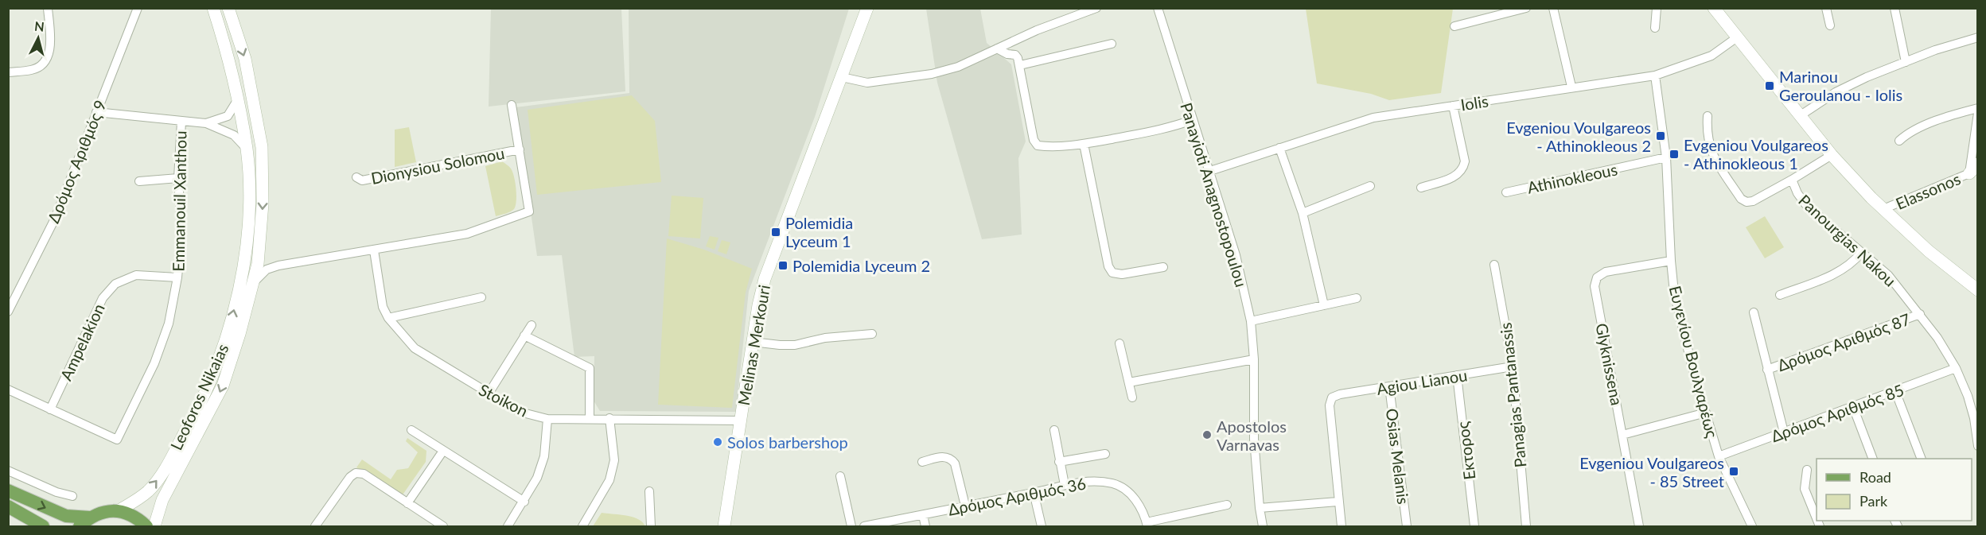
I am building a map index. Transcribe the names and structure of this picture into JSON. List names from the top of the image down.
{
  "streets": {
    "main road": ["Melinas Merkouri", "Leoforos Nikaias"],
    "street": [
      "Iolis",
      "Δρόμος Αριθμός 9",
      "Dionysiou Solomou",
      "Athinokleous",
      "Elassonos",
      "Panayioti Anagnostopoulou",
      "Emmanouil Xanthou",
      "Panourgias Nakou",
      "Ampelakion",
      "Δρόμος Αριθμός 87",
      "Ευγενίου Βουλγαρέως",
      "Glyknissena",
      "Agiou Lianou",
      "Panagias Pantanassis",
      "Stoikon",
      "Δρόμος Αριθμός 85",
      "Εκτορος",
      "Osias Melanis",
      "Δρόμος Αριθμός 36"
    ]
  },
  "crossings": [
    ["Iolis", "Panayioti Anagnostopoulou"],
    ["Iolis", "Ευγενίου Βουλγαρέως"],
    ["Athinokleous", "Ευγενίου Βουλγαρέως"],
    ["Emmanouil Xanthou", "Ampelakion"],
    ["Panourgias Nakou", "Δρόμος Αριθμός 87"],
    ["Panourgias Nakou", "Δρόμος Αριθμός 85"],
    ["Melinas Merkouri", "Stoikon"],
    ["Ευγενίου Βουλγαρέως", "Glyknissena"],
    ["Ευγενίου Βουλγαρέως", "Δρόμος Αριθμός 85"],
    ["Agiou Lianou", "Panagias Pantanassis"],
    ["Agiou Lianou", "Εκτορος"],
    ["Agiou Lianou", "Osias Melanis"]
  ],
  "places": {
    "transit": [
      "Marinou Geroulanou - Iolis",
      "Evgeniou Voulgareos - Athinokleous 2",
      "Evgeniou Voulgareos - Athinokleous 1",
      "Polemidia Lyceum 1",
      "Polemidia Lyceum 2",
      "Evgeniou Voulgareos - 85 Street"
    ],
    "other": ["Apostolos Varnavas", "Solos barbershop"]
  },
  "legend": ["Road", "Park"],
  "north": "top"
}
